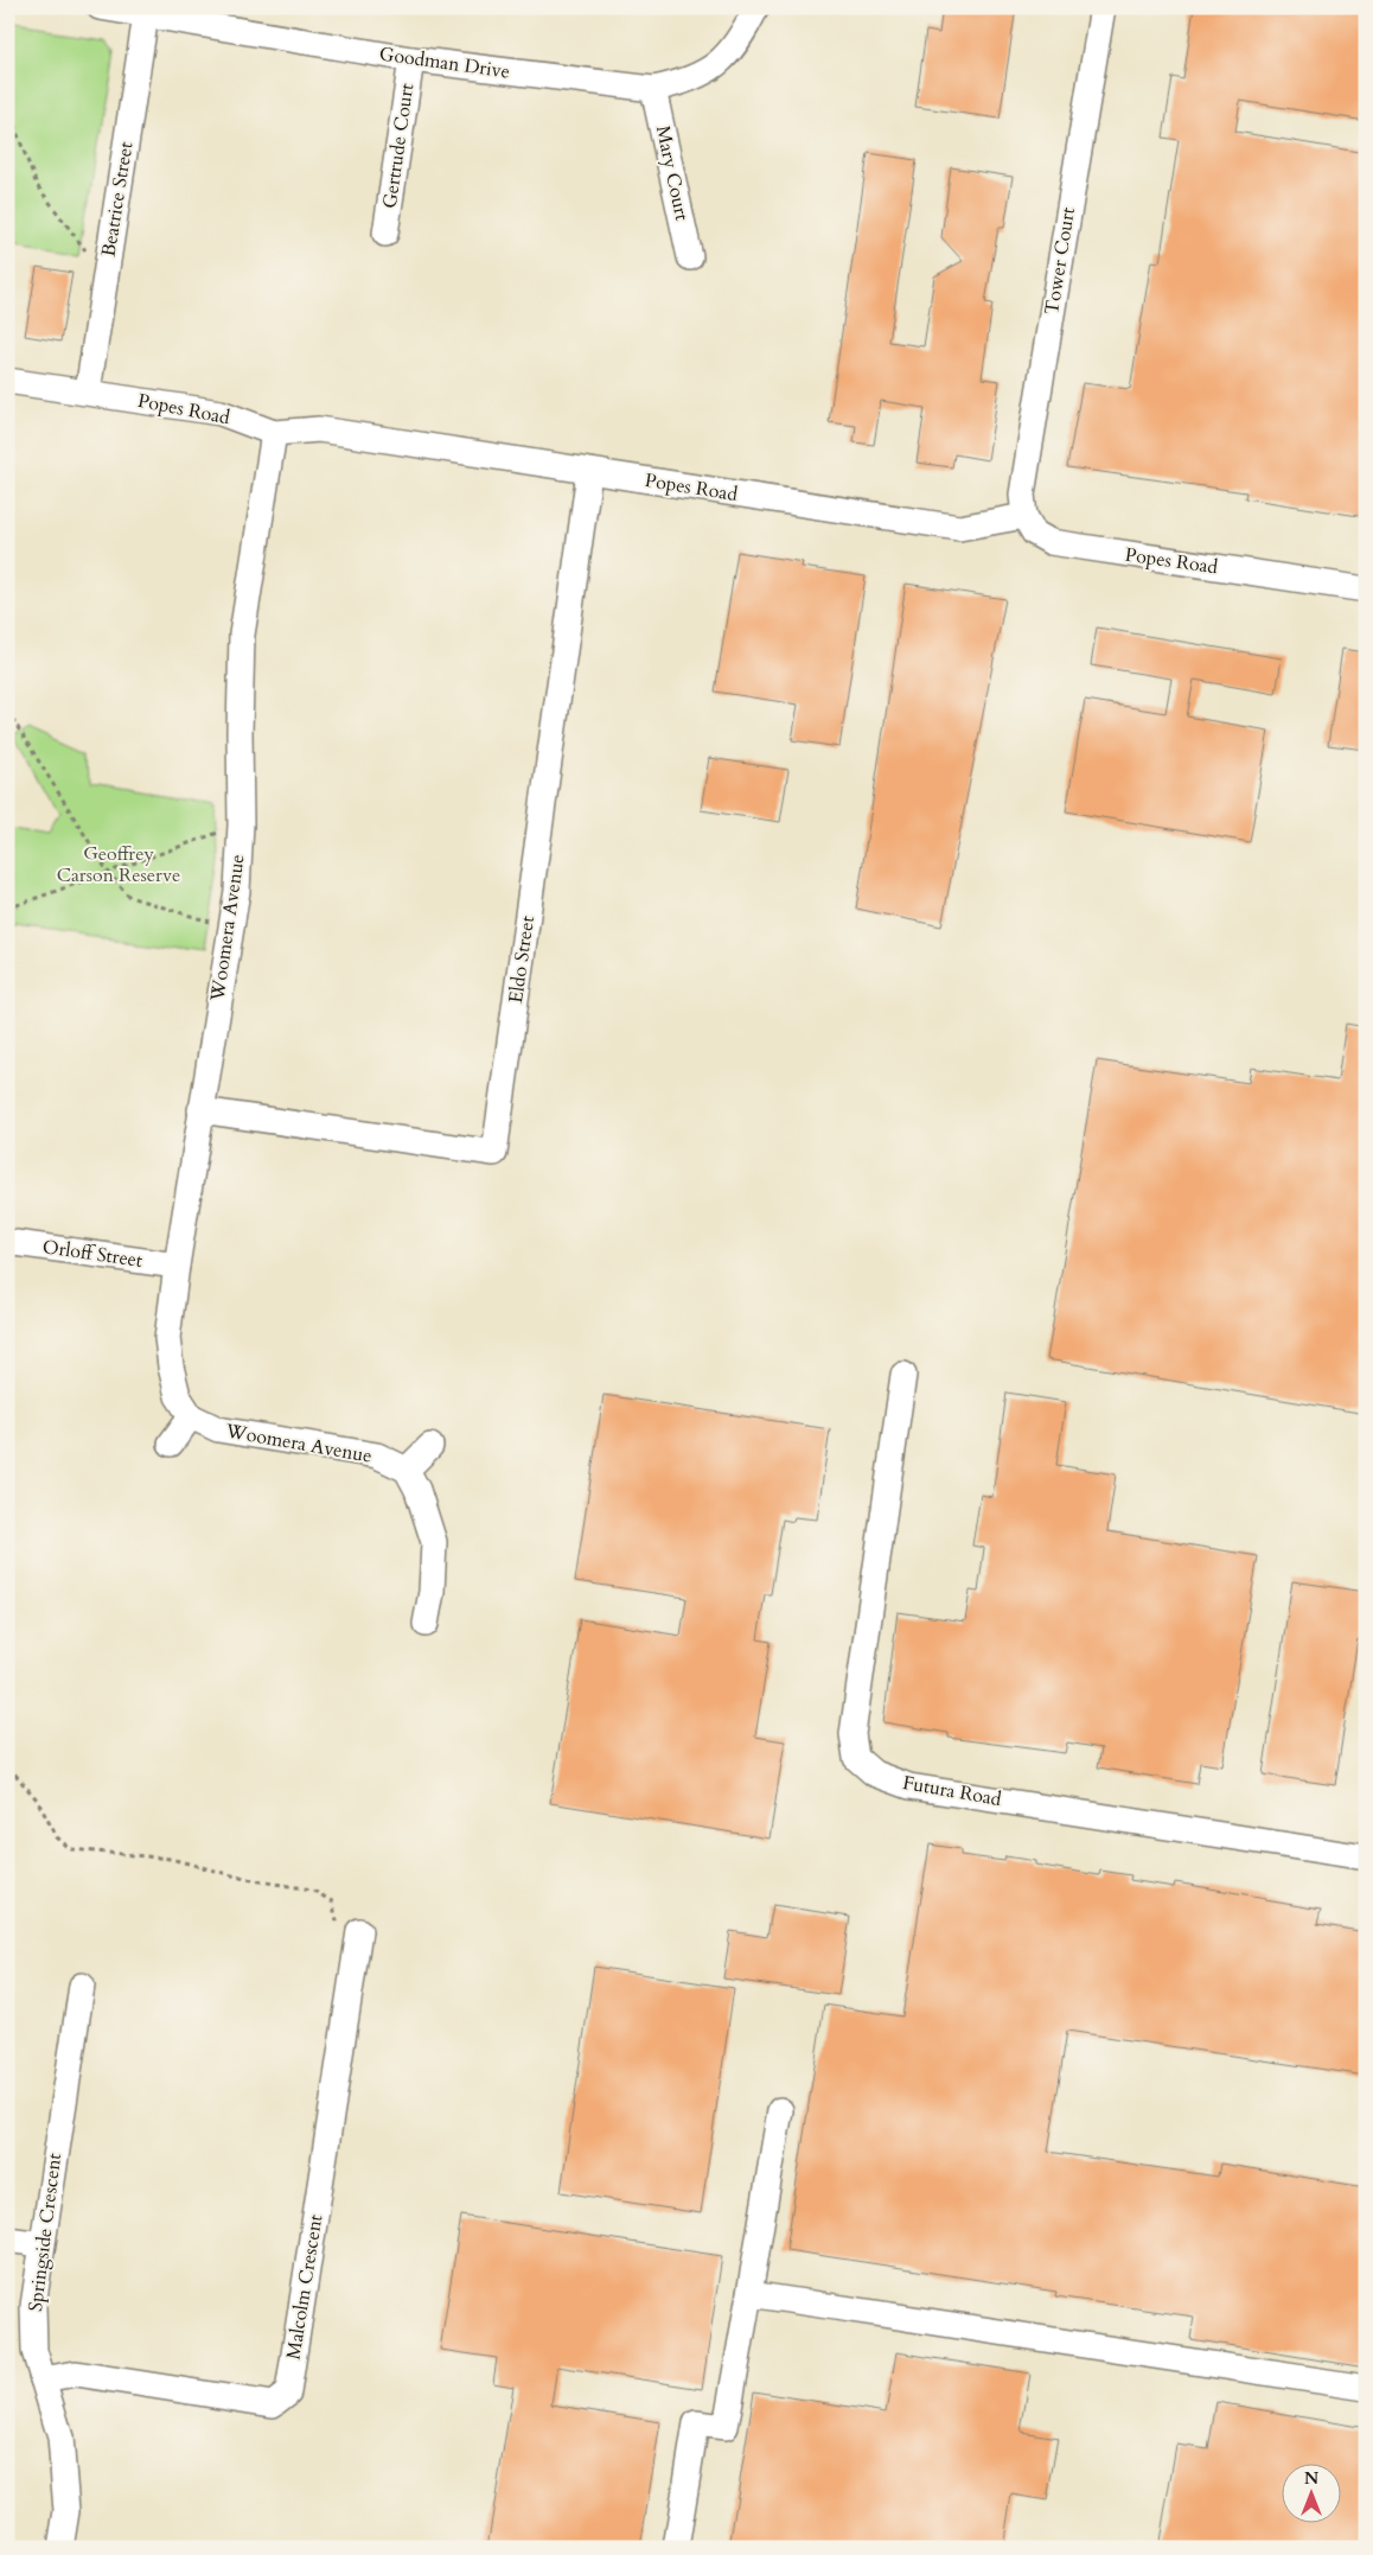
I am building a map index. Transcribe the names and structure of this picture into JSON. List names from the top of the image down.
{
  "streets": {
    "street": [
      "Goodman Drive",
      "Gertrude Court",
      "Mary Court",
      "Beatrice Street",
      "Tower Court",
      "Popes Road",
      "Woomera Avenue",
      "Eldo Street",
      "Orloff Street",
      "Futura Road",
      "Springside Crescent",
      "Malcolm Crescent"
    ]
  },
  "crossings": [
    ["Goodman Drive", "Gertrude Court"],
    ["Goodman Drive", "Mary Court"],
    ["Goodman Drive", "Beatrice Street"],
    ["Beatrice Street", "Popes Road"],
    ["Tower Court", "Popes Road"],
    ["Popes Road", "Woomera Avenue"],
    ["Popes Road", "Eldo Street"],
    ["Woomera Avenue", "Eldo Street"],
    ["Woomera Avenue", "Orloff Street"],
    ["Springside Crescent", "Malcolm Crescent"]
  ],
  "parks": ["Geoffrey Carson Reserve"],
  "north": "top"
}
